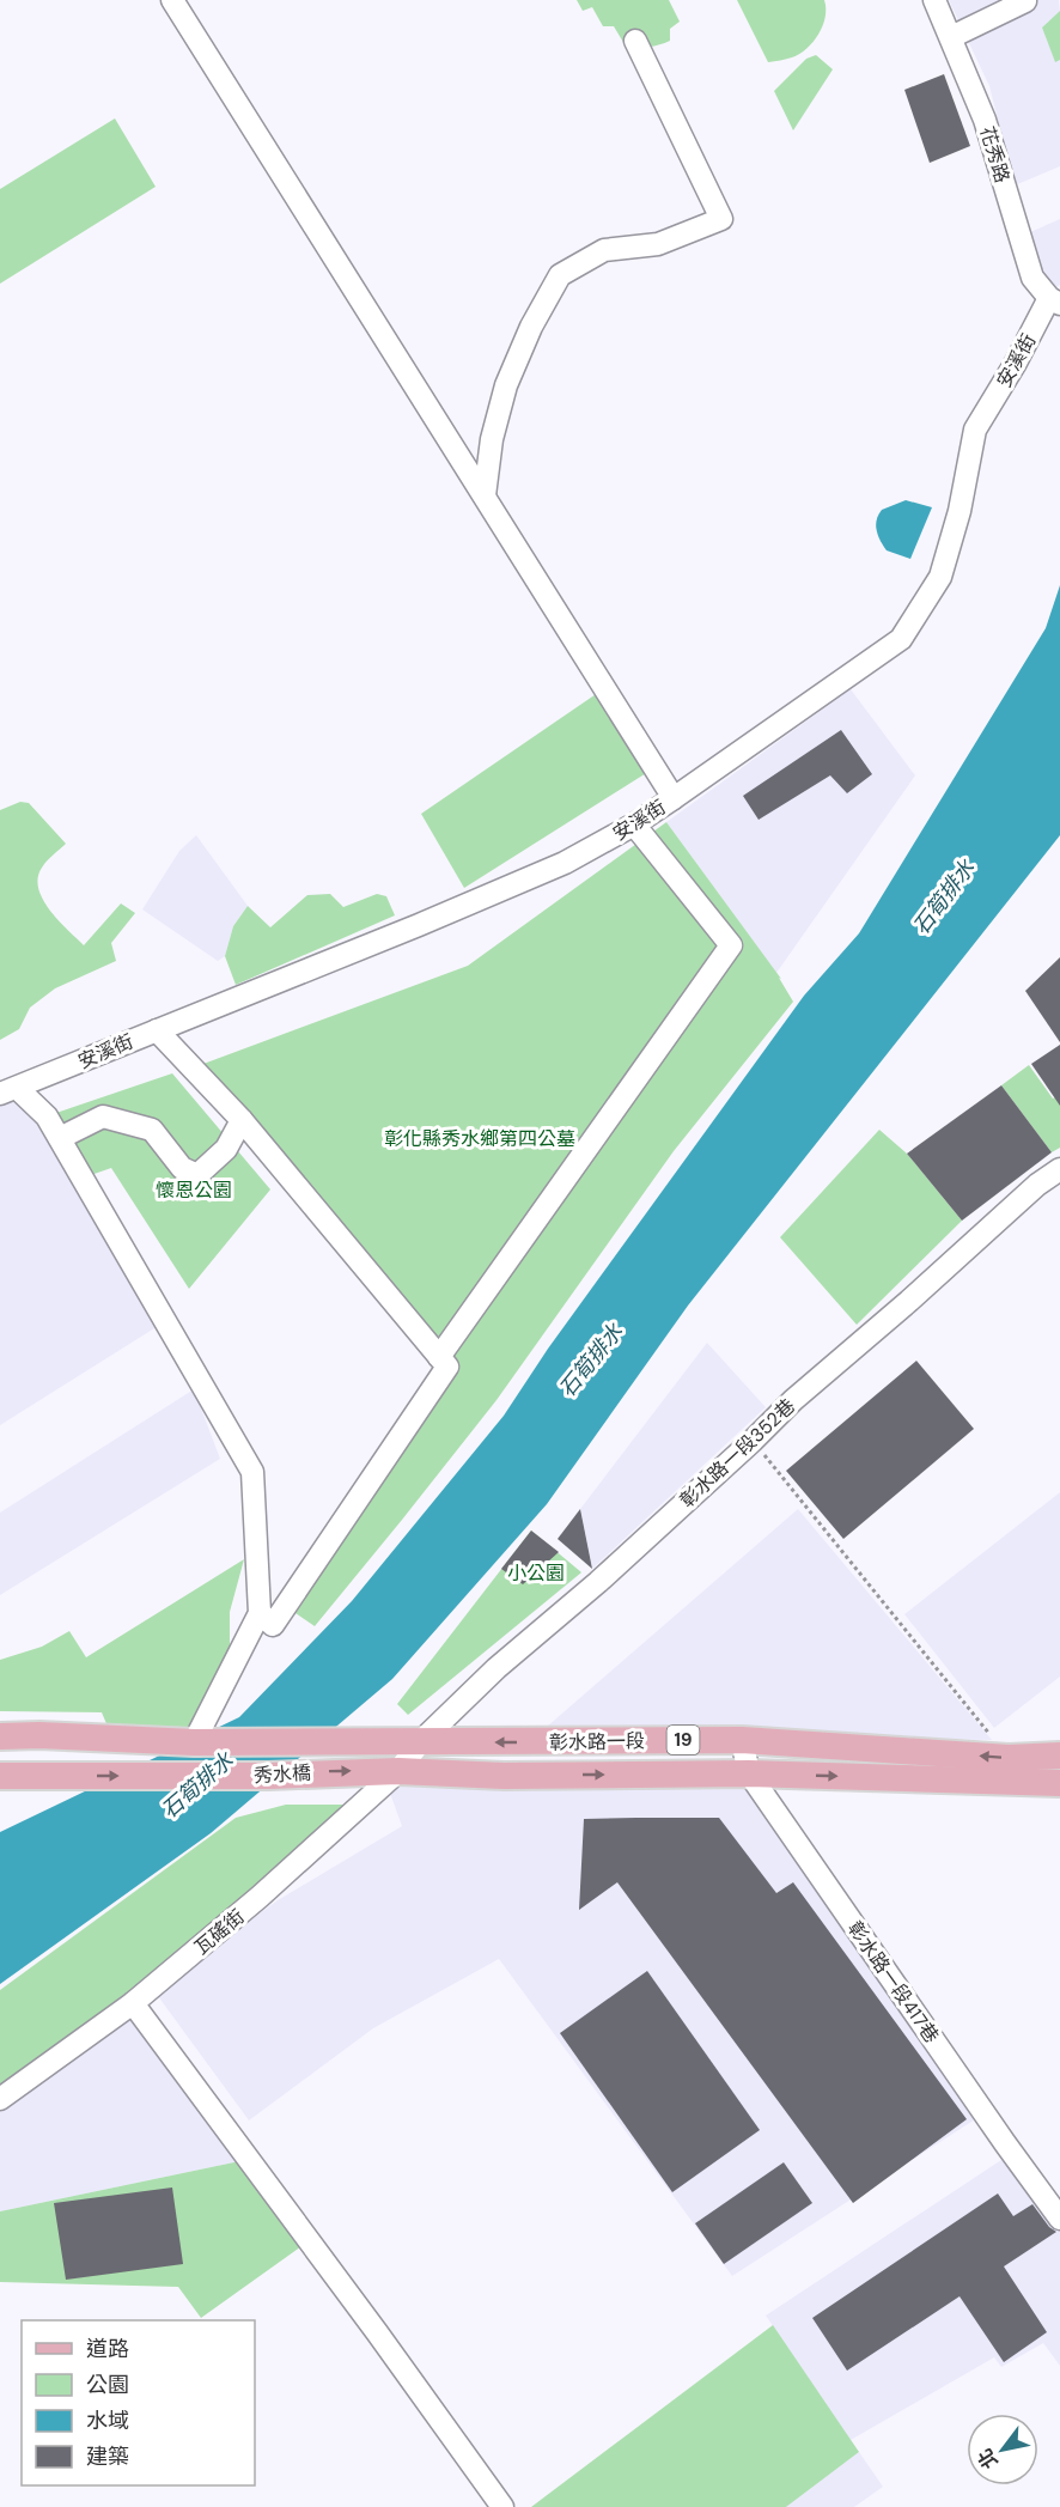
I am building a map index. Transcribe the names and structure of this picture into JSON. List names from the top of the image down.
{
  "streets": {
    "main road": ["19", "彰水路一段", "秀水橋"],
    "street": [
      "花秀路",
      "安溪街",
      "彰水路一段352巷",
      "瓦磘街",
      "彰水路一段417巷"
    ]
  },
  "crossings": [
    ["花秀路", "安溪街"],
    ["彰水路一段352巷", "彰水路一段"],
    ["彰水路一段352巷", "瓦磘街"],
    ["彰水路一段", "秀水橋"],
    ["彰水路一段", "瓦磘街"],
    ["彰水路一段", "彰水路一段417巷"],
    ["秀水橋", "瓦磘街"]
  ],
  "water": ["石筍排水"],
  "parks": ["彰化縣秀水鄉第四公墓", "懷恩公園", "小公園"],
  "legend": [
    "道路",
    "公園",
    "水域",
    "建築"
  ],
  "north": "bottom left"
}
